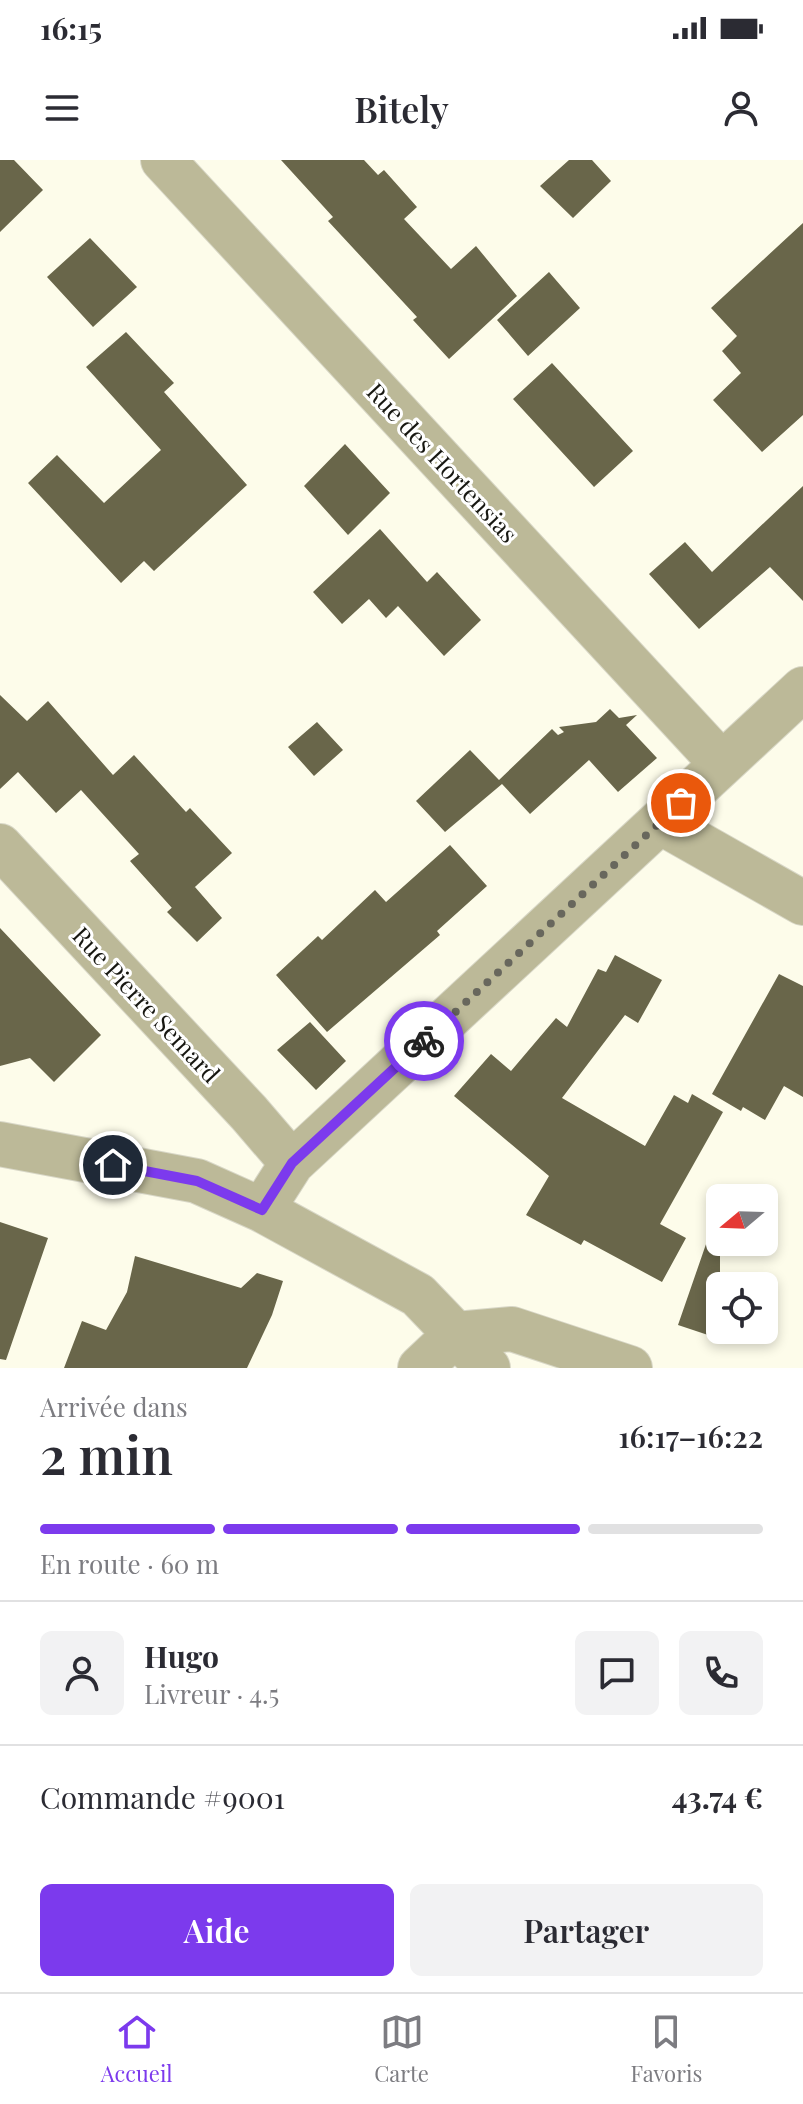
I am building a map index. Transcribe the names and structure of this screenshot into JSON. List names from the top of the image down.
{
  "streets": {
    "street": ["Rue des Hortensias", "Rue Pierre Semard"]
  },
  "north": "left",
  "page": {
    "status": "16:15",
    "header": "Bitely",
    "heading": ["2 min", "Arrivée dans", "16:17–16:22"],
    "panel": [
      "Hugo",
      "Livreur · 4.5",
      "Commande #9001",
      "43.74 €"
    ],
    "bar": "En route · 60 m",
    "buttons": ["Aide", "Partager"],
    "tabs": ["Accueil", "Carte", "Favoris"]
  }
}
